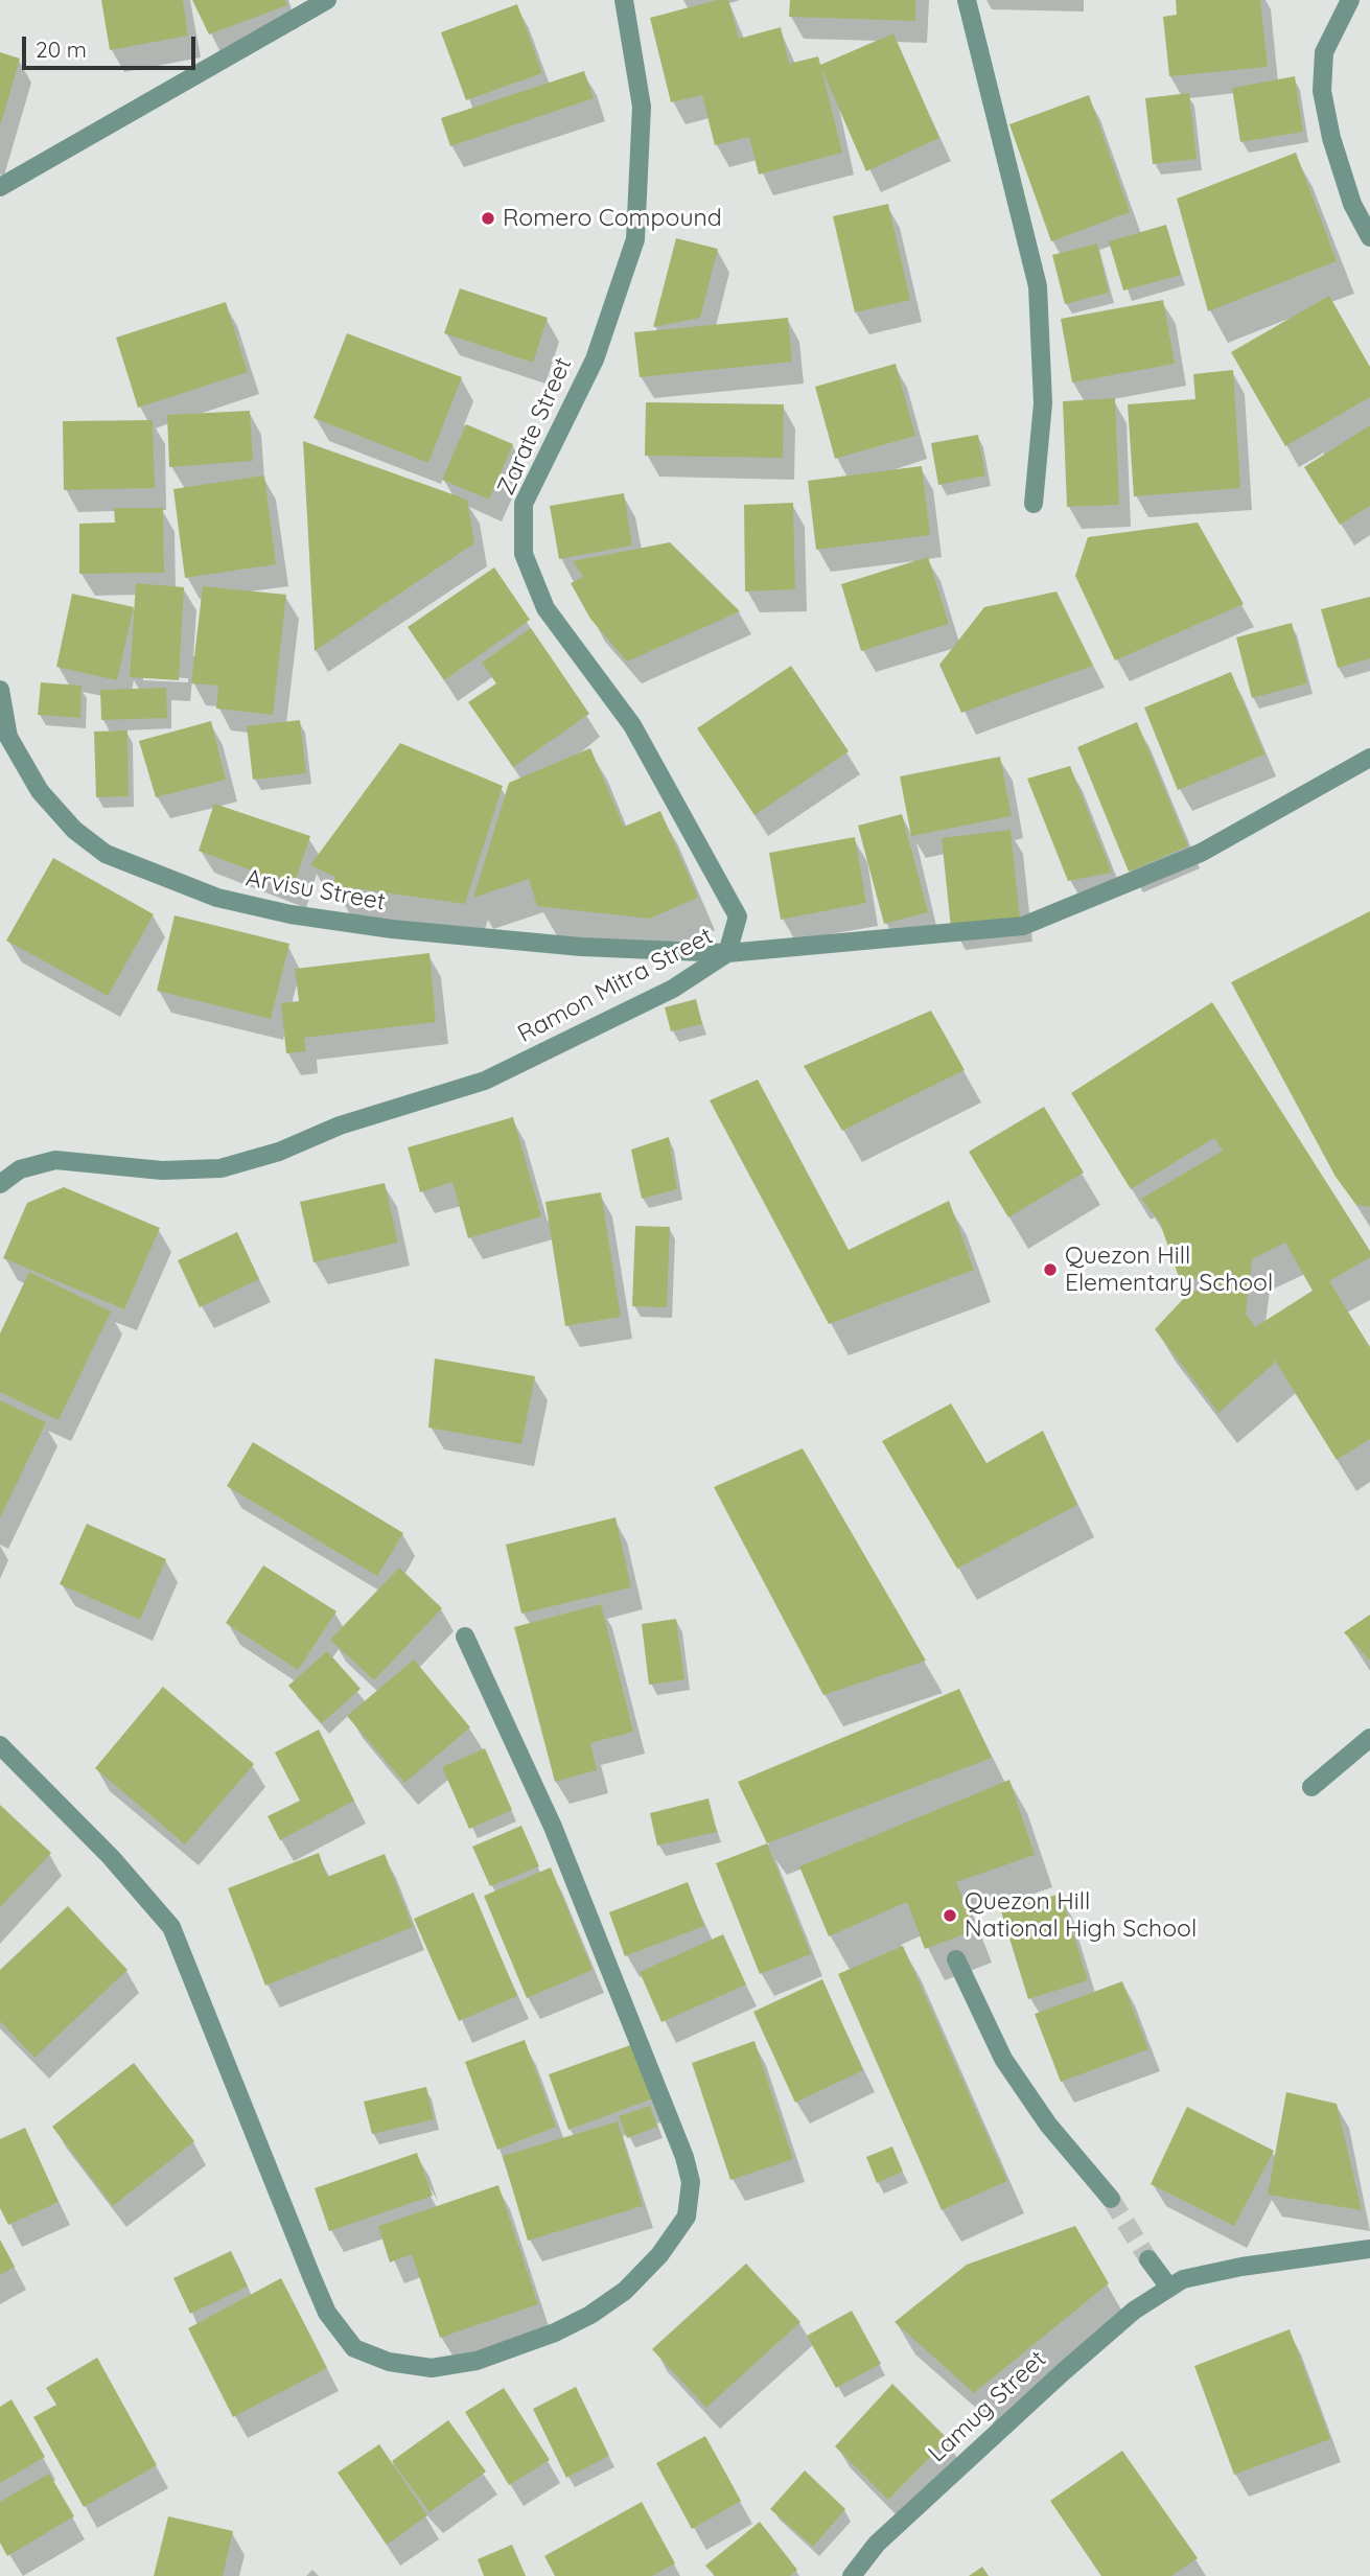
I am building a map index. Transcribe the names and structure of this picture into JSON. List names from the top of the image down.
{
  "streets": {
    "street": [
      "Zarate Street",
      "Arvisu Street",
      "Ramon Mitra Street",
      "Lamug Street"
    ]
  },
  "crossings": [
    ["Zarate Street", "Arvisu Street"],
    ["Zarate Street", "Ramon Mitra Street"],
    ["Arvisu Street", "Ramon Mitra Street"]
  ],
  "places": ["Romero Compound", "Quezon Hill Elementary School", "Quezon Hill National High School"],
  "scale_bar": "20 m"
}
